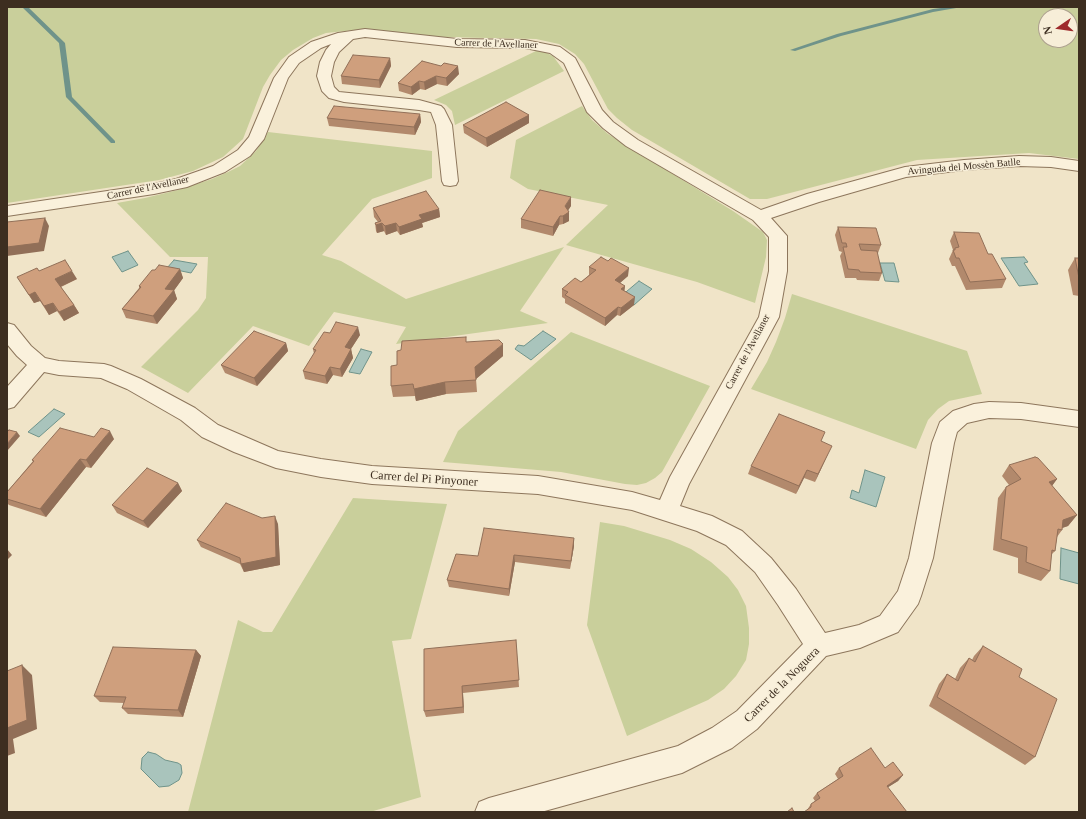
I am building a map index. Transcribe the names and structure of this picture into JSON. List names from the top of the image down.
{
  "streets": {
    "street": [
      "Carrer de l'Avellaner",
      "Avinguda del Mossèn Batlle",
      "Carrer del Pi Pinyoner",
      "Carrer de la Noguera"
    ]
  },
  "crossings": [
    ["Carrer de l'Avellaner", "Avinguda del Mossèn Batlle"],
    ["Carrer de l'Avellaner", "Carrer del Pi Pinyoner"],
    ["Carrer del Pi Pinyoner", "Carrer de la Noguera"]
  ],
  "north": "left"
}
